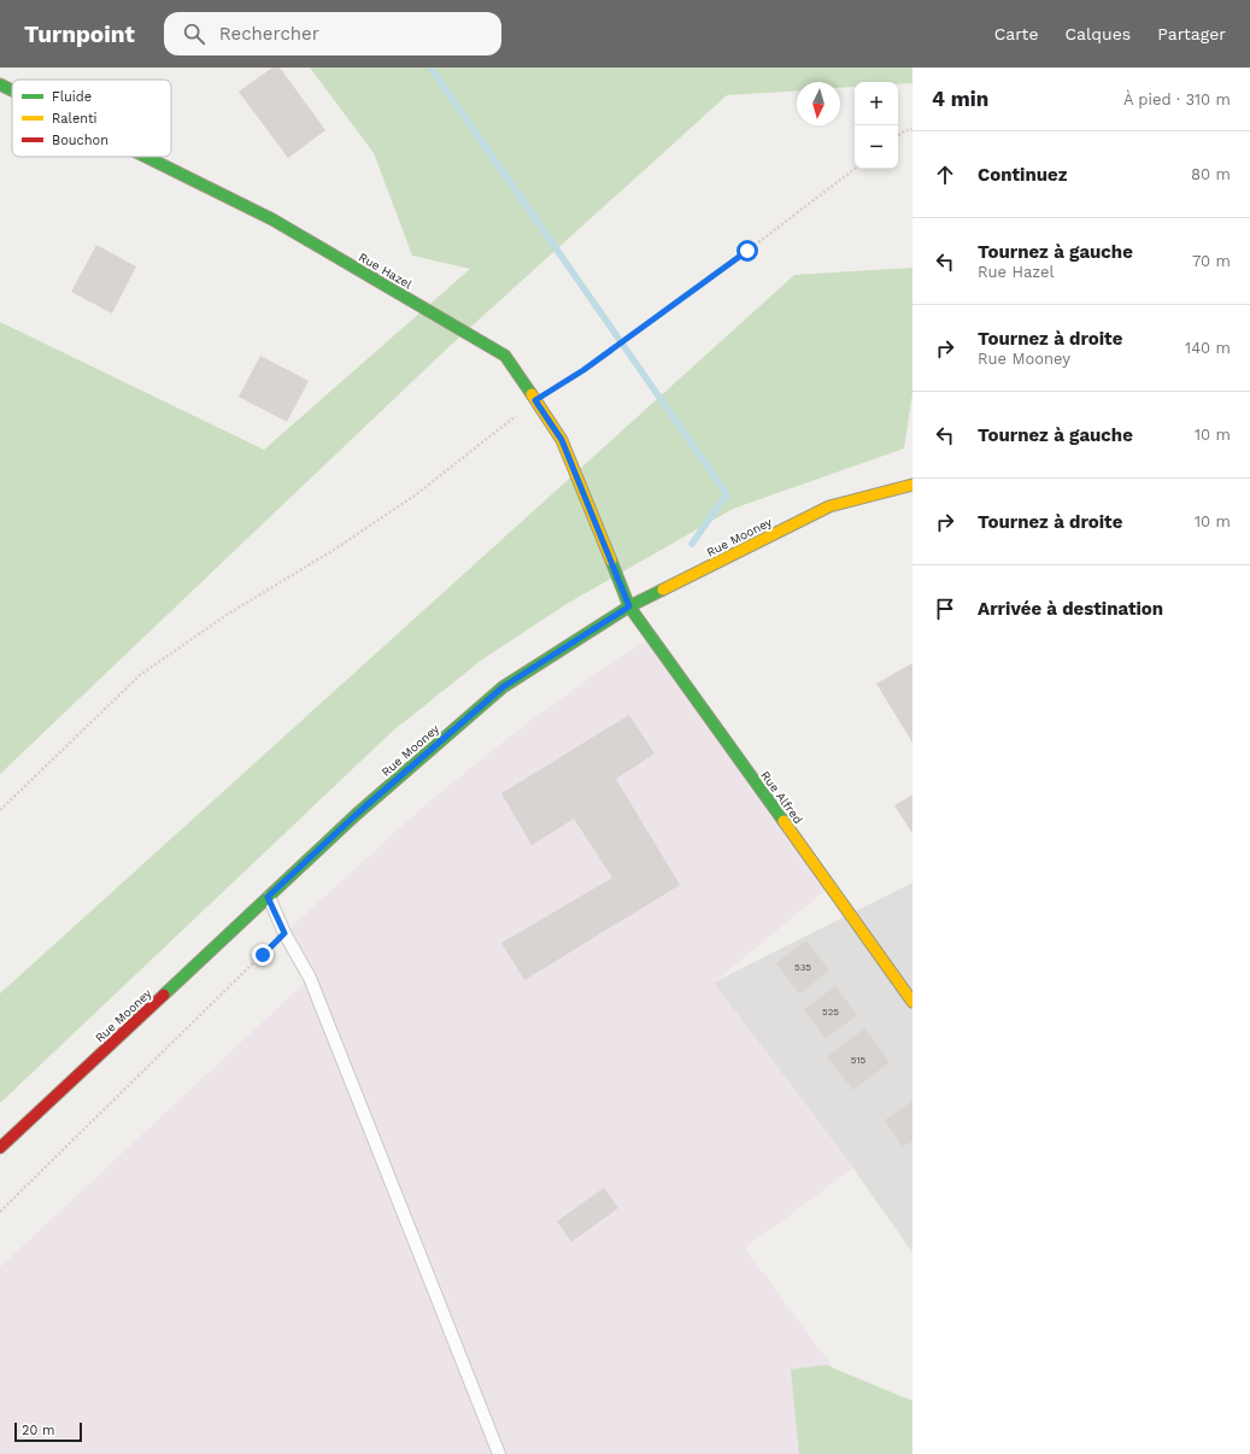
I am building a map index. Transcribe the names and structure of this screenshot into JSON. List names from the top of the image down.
{
  "streets": {
    "street": ["Rue Hazel", "Rue Mooney", "Rue Alfred"]
  },
  "crossings": [
    ["Rue Hazel", "Rue Mooney"],
    ["Rue Hazel", "Rue Alfred"],
    ["Rue Mooney", "Rue Alfred"]
  ],
  "house_numbers": ["535", "525", "515"],
  "legend": ["Fluide", "Ralenti", "Bouchon"],
  "scale_bar": "20 m",
  "north": "bottom",
  "page": {
    "header": "Turnpoint",
    "search": "Rechercher",
    "nav": ["Carte", "Calques", "Partager"],
    "heading": ["4 min", "À pied · 310 m"],
    "map_buttons": ["+", "−"],
    "list": [
      ["Continuez", "80 m"],
      ["Tournez à gauche", "Rue Hazel", "70 m"],
      ["Tournez à droite", "Rue Mooney", "140 m"],
      ["Tournez à gauche", "10 m"],
      ["Tournez à droite", "10 m"],
      "Arrivée à destination"
    ],
    "scale": "20 m"
  }
}
